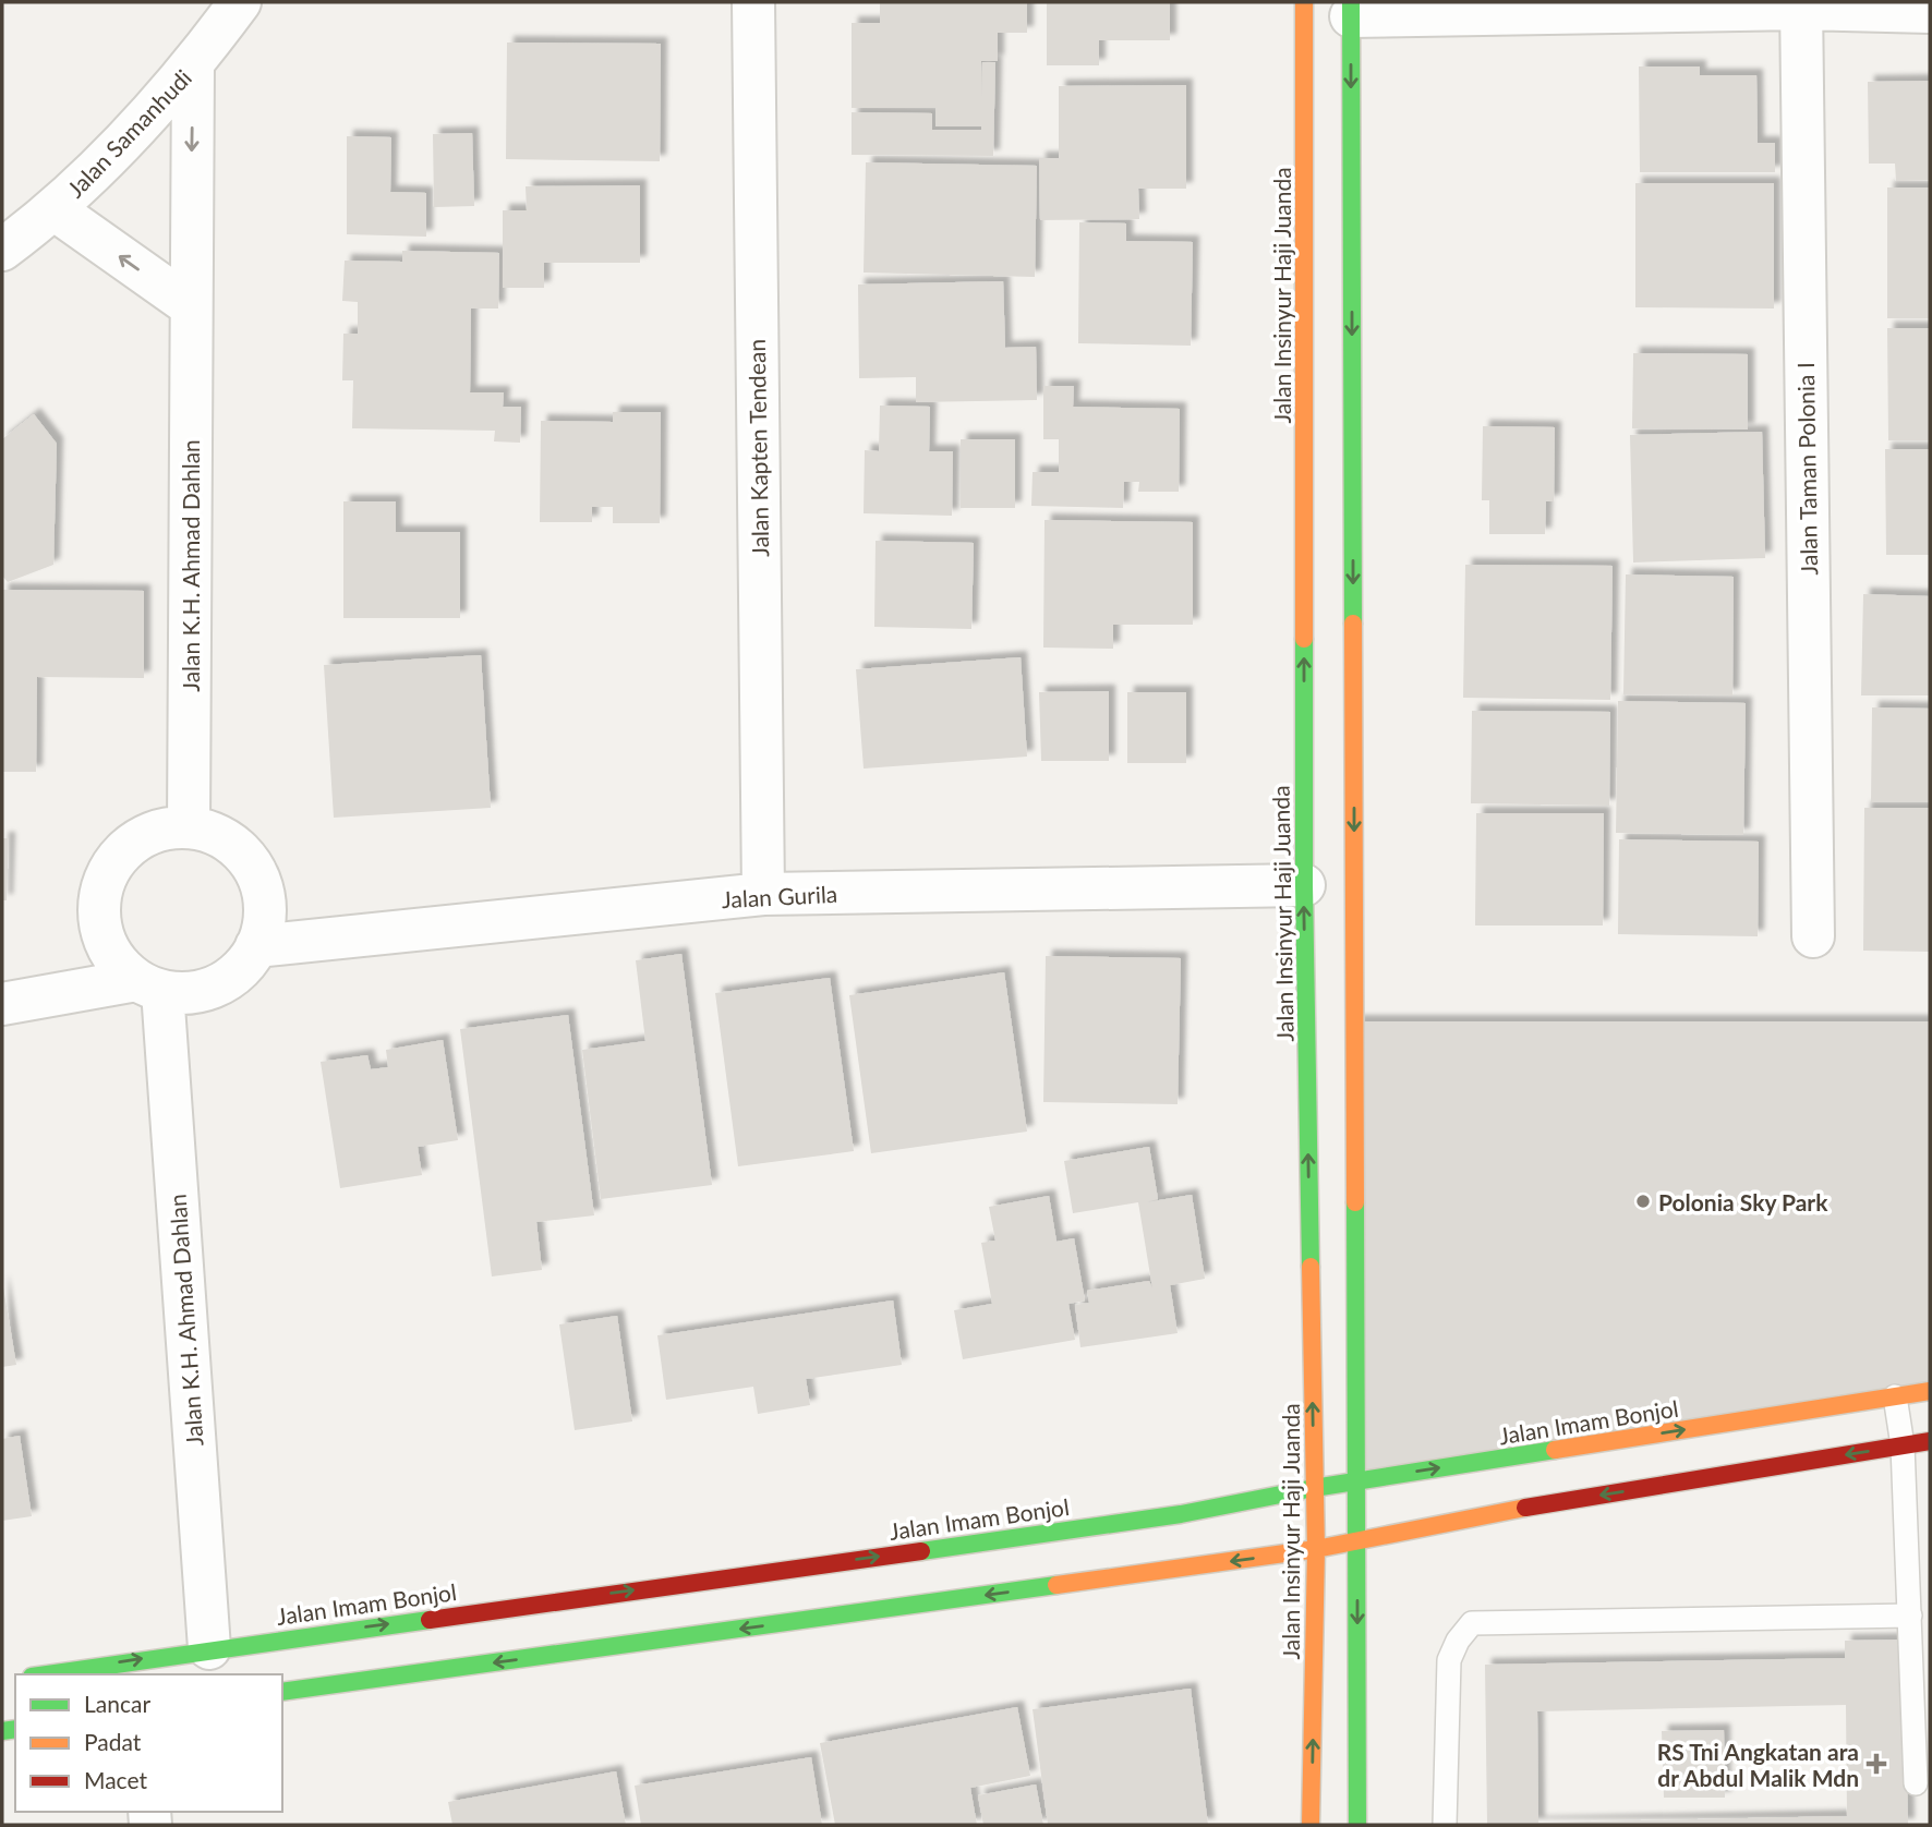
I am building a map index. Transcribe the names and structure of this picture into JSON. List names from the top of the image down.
{
  "streets": {
    "main road": ["Jalan Insinyur Haji Juanda", "Jalan Imam Bonjol"],
    "street": [
      "Jalan Samanhudi",
      "Jalan Kapten Tendean",
      "Jalan Taman Polonia I",
      "Jalan K.H. Ahmad Dahlan",
      "Jalan Gurila"
    ]
  },
  "crossings": [
    ["Jalan Samanhudi", "Jalan K.H. Ahmad Dahlan"],
    ["Jalan Insinyur Haji Juanda", "Jalan Gurila"],
    ["Jalan Insinyur Haji Juanda", "Jalan Imam Bonjol"],
    ["Jalan Kapten Tendean", "Jalan Gurila"],
    ["Jalan K.H. Ahmad Dahlan", "Jalan Gurila"],
    ["Jalan K.H. Ahmad Dahlan", "Jalan Imam Bonjol"]
  ],
  "places": {
    "other": ["Polonia Sky Park"],
    "health": ["RS Tni Angkatan ara dr Abdul Malik Mdn"]
  },
  "legend": ["Lancar", "Padat", "Macet"]
}
